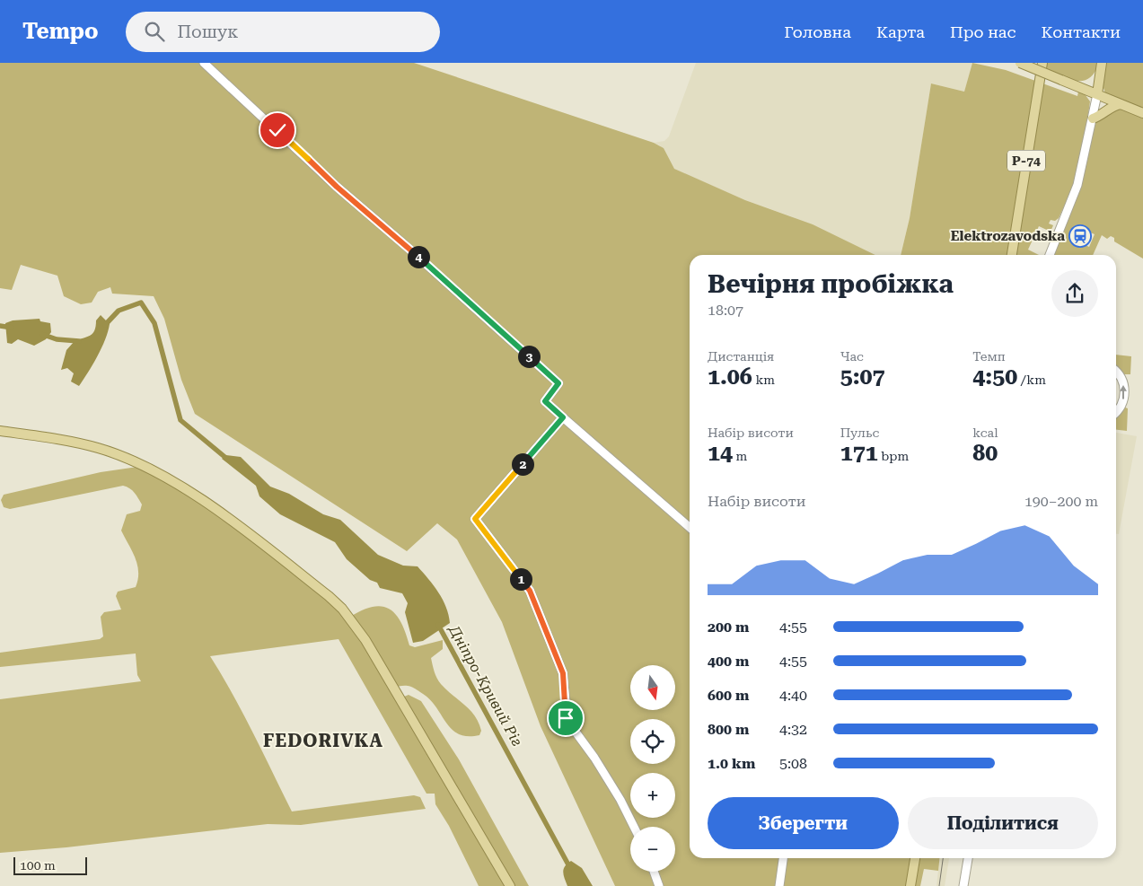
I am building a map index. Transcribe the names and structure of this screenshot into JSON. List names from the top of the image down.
{
  "streets": {
    "main road": ["Р-74"]
  },
  "districts": ["FEDORIVKA"],
  "water": ["Дніпро-Кривий Ріг"],
  "places": {
    "station": ["Elektrozavodska"]
  },
  "scale_bar": "100 m",
  "north": "bottom",
  "page": {
    "header": "Tempo",
    "search": "Пошук",
    "nav": [
      "Головна",
      "Карта",
      "Про нас",
      "Контакти"
    ],
    "pins": [
      "4",
      "3",
      "2",
      "1"
    ],
    "heading": ["Вечірня пробіжка", "18:07"],
    "stats": [
      ["Дистанція", "1.06 km"],
      ["Час", "5:07"],
      ["Темп", "4:50 /km"],
      ["Набір висоти", "14 m"],
      ["Пульс", "171 bpm"],
      ["kcal", "80"]
    ],
    "chart": ["Набір висоти", "190–200 m"],
    "list": [
      {
        "name": "200 m",
        "note": "4:55"
      },
      {
        "name": "400 m",
        "note": "4:55"
      },
      {
        "name": "600 m",
        "note": "4:40"
      },
      {
        "name": "800 m",
        "note": "4:32"
      },
      {
        "name": "1.0 km",
        "note": "5:08"
      }
    ],
    "map_buttons": ["+", "−"],
    "buttons": ["Зберегти", "Поділитися"],
    "scale": "100 m"
  }
}
